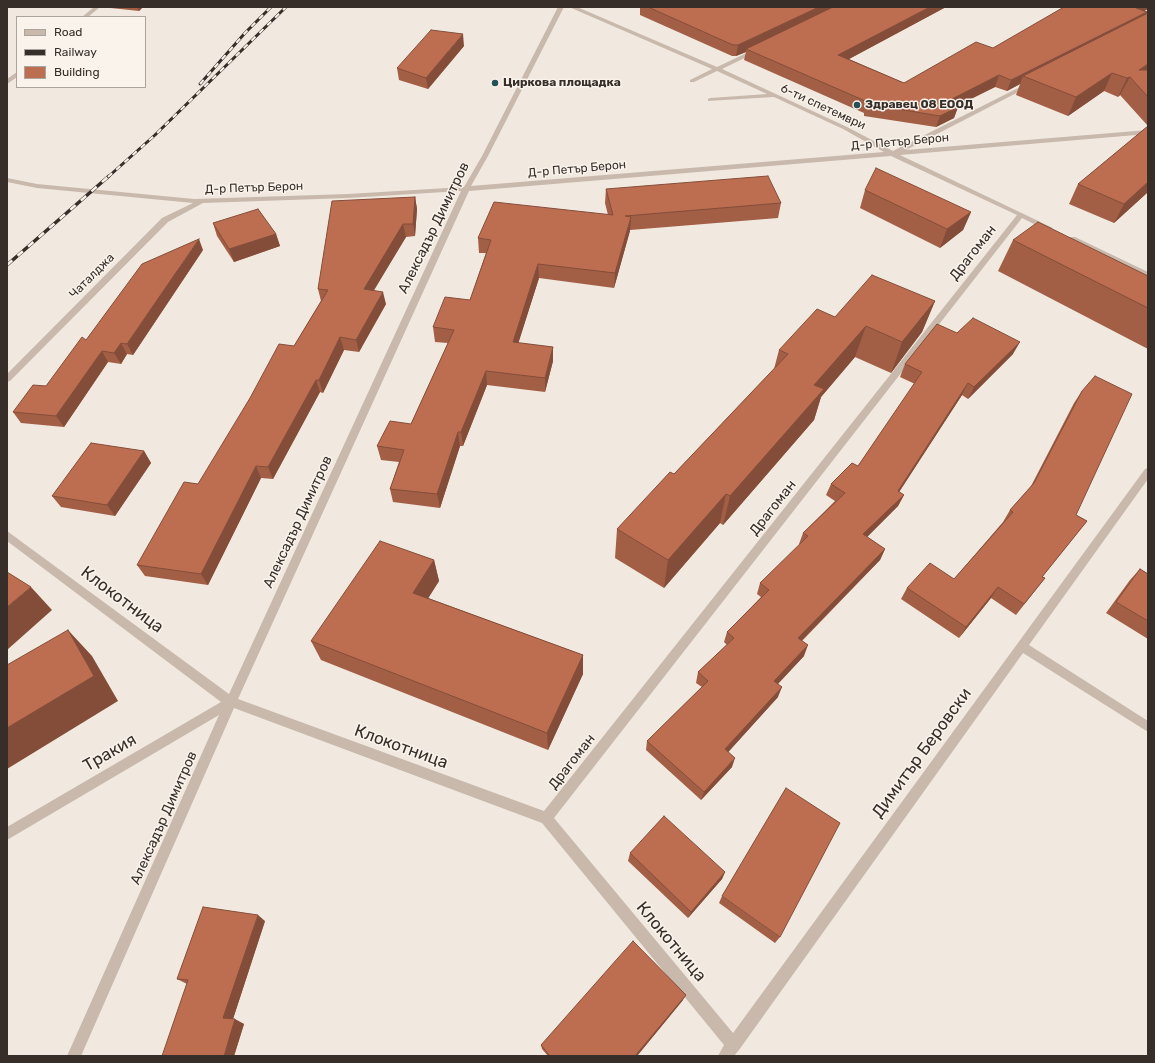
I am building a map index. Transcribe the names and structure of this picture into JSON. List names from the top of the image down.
{
  "streets": {
    "street": [
      "6-ти спетември",
      "Д-р Петър Берон",
      "Алексадър Димитров",
      "Драгоман",
      "Чаталджа",
      "Клокотница",
      "Тракия",
      "Димитър Беровски"
    ]
  },
  "crossings": [
    ["6-ти спетември", "Д-р Петър Берон"],
    ["6-ти спетември", "Драгоман"],
    ["Д-р Петър Берон", "Алексадър Димитров"],
    ["Д-р Петър Берон", "Чаталджа"],
    ["Алексадър Димитров", "Клокотница"],
    ["Алексадър Димитров", "Тракия"],
    ["Драгоман", "Клокотница"],
    ["Клокотница", "Тракия"],
    ["Клокотница", "Димитър Беровски"]
  ],
  "places": ["Циркова площадка", "Здравец 08 ЕООД"],
  "legend": ["Road", "Railway", "Building"]
}
